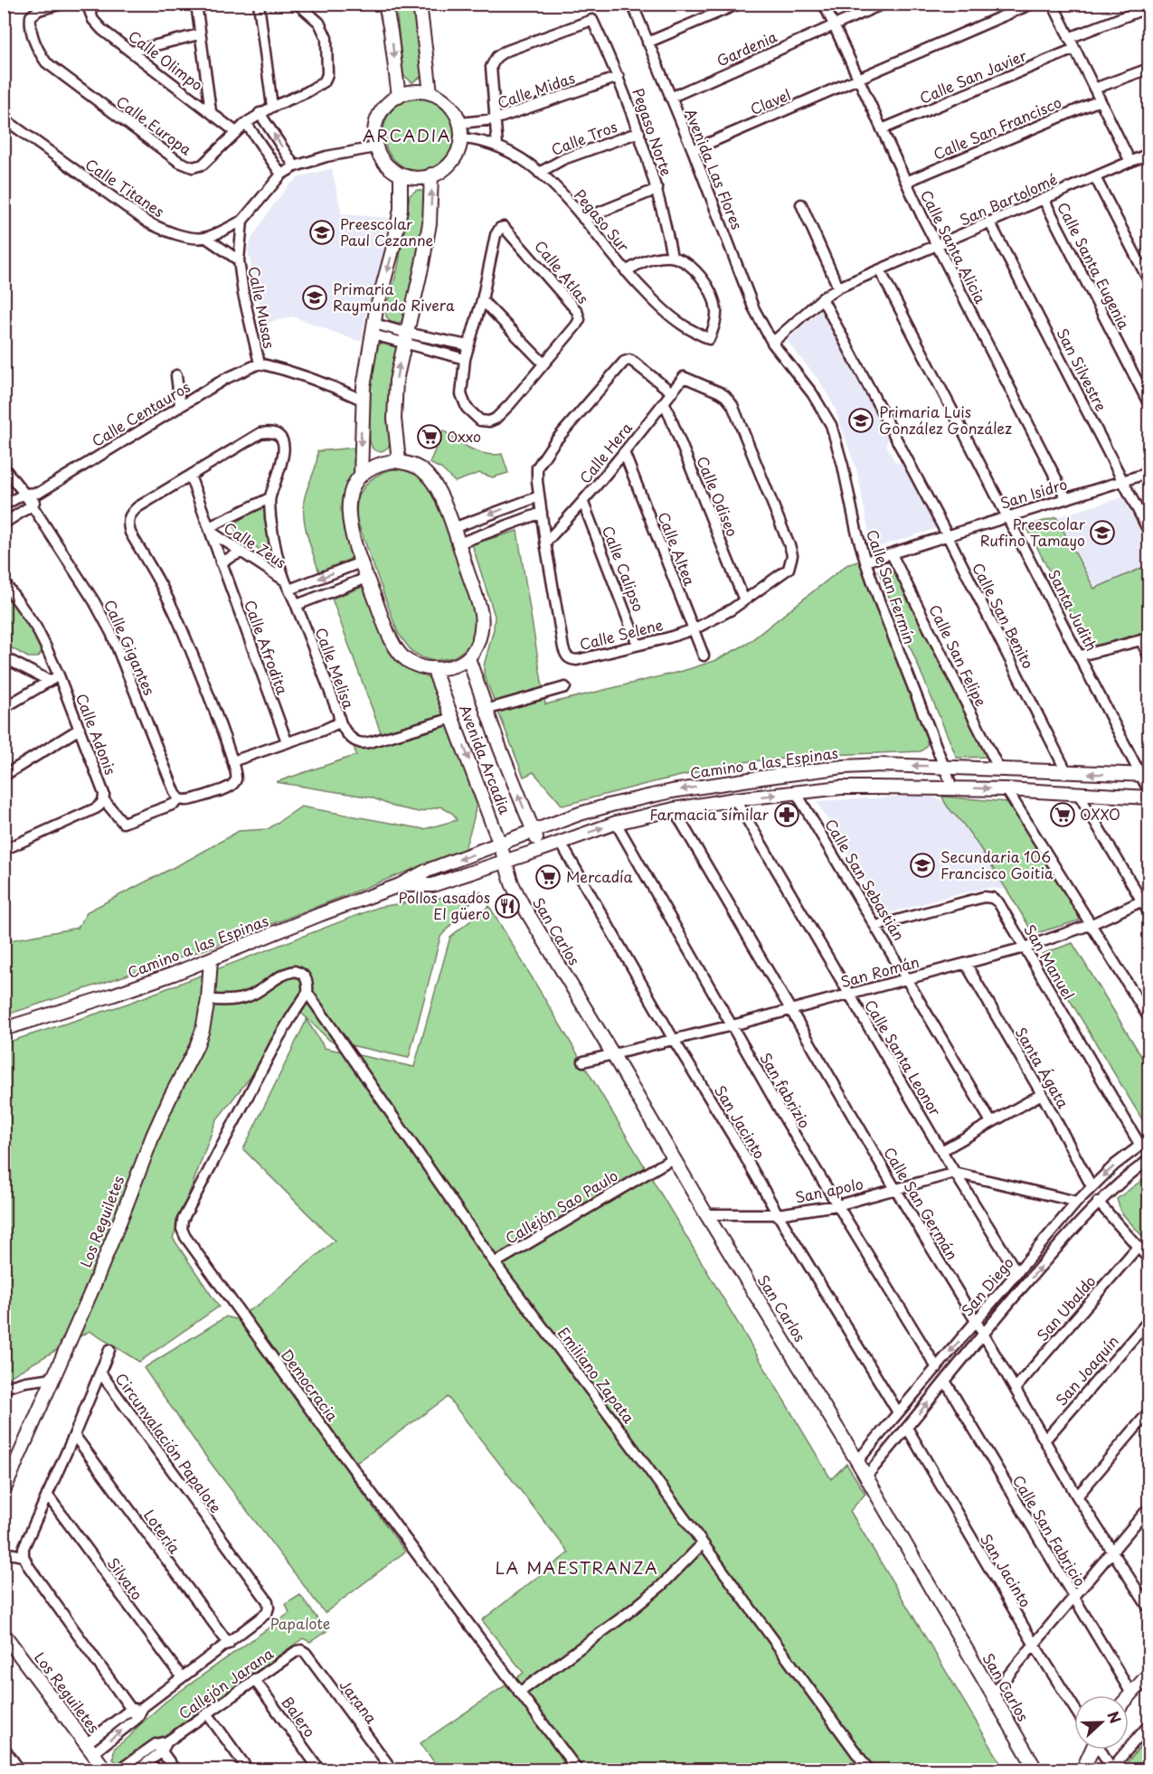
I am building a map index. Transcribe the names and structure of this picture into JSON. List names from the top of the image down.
{
  "streets": {
    "street": [
      "Gardenia",
      "Calle Olimpo",
      "Calle San Javier",
      "Calle Midas",
      "Clavel",
      "Calle Europa",
      "Calle San Francisco",
      "Pegaso Norte",
      "Calle Tros",
      "Avenida Las Flores",
      "Calle Titanes",
      "San Bartolomé",
      "Pegaso Sur",
      "Calle Santa Alicia",
      "Calle Santa Eugenia",
      "Calle Atlas",
      "Calle Musas",
      "San Silvestre",
      "Calle Centauros",
      "Calle Hera",
      "San Isidro",
      "Calle Odiseo",
      "Calle Zeus",
      "Calle Altea",
      "Calle Calipso",
      "Calle San Fermín",
      "Santa Judith",
      "Calle San Benito",
      "Calle Selene",
      "Calle Gigantes",
      "Calle Afrodita",
      "Calle San Felipe",
      "Calle Melisa",
      "Calle Adonis",
      "Avenida Arcadia",
      "Camino a las Espinas",
      "Calle San Sebastián",
      "San Carlos",
      "San Manuel",
      "San Román",
      "Calle Santa Leonor",
      "Santa Ágata",
      "San fabrizio",
      "San Jacinto",
      "San apolo",
      "Calle San Germán",
      "Callejón Sao Paulo",
      "Los Reguiletes",
      "San Diego",
      "San Ubaldo",
      "San Joaquín",
      "Emiliano Zapata",
      "Democracia",
      "Circunvalación Papalote",
      "Calle San Fabricio",
      "Lotería",
      "Silvato",
      "Callejón Jarana",
      "Jarana",
      "Balero"
    ]
  },
  "crossings": [
    ["Gardenia", "Avenida Las Flores"],
    ["Gardenia", "Calle Santa Alicia"],
    ["Calle Olimpo", "Calle Europa"],
    ["Calle San Javier", "Calle Santa Alicia"],
    ["Calle Midas", "Pegaso Norte"],
    ["Calle Midas", "Pegaso Sur"],
    ["Clavel", "Avenida Las Flores"],
    ["Clavel", "Calle Santa Alicia"],
    ["Calle San Francisco", "Calle Santa Alicia"],
    ["Pegaso Norte", "Calle Tros"],
    ["Pegaso Norte", "Pegaso Sur"],
    ["Calle Tros", "Pegaso Sur"],
    ["Avenida Las Flores", "San Bartolomé"],
    ["Avenida Las Flores", "Calle San Fermín"],
    ["San Bartolomé", "Calle Santa Alicia"],
    ["San Bartolomé", "Calle Santa Eugenia"],
    ["San Bartolomé", "San Silvestre"],
    ["San Bartolomé", "Calle San Fermín"],
    ["San Bartolomé", "Santa Judith"],
    ["San Bartolomé", "Calle San Benito"],
    ["Calle Santa Alicia", "San Isidro"],
    ["Calle Musas", "Calle Centauros"],
    ["San Silvestre", "San Isidro"],
    ["Calle Centauros", "Calle Gigantes"],
    ["Calle Hera", "Calle Odiseo"],
    ["Calle Hera", "Calle Altea"],
    ["Calle Hera", "Calle Calipso"],
    ["Calle Hera", "Calle Selene"],
    ["San Isidro", "Calle San Fermín"],
    ["San Isidro", "Santa Judith"],
    ["San Isidro", "Calle San Benito"],
    ["San Isidro", "Calle San Felipe"],
    ["Calle Odiseo", "Calle Selene"],
    ["Calle Zeus", "Calle Afrodita"],
    ["Calle Zeus", "Calle Melisa"],
    ["Calle Altea", "Calle Selene"],
    ["Calle Calipso", "Calle Selene"],
    ["Calle San Fermín", "Camino a las Espinas"],
    ["Santa Judith", "Camino a las Espinas"],
    ["Calle San Benito", "Camino a las Espinas"],
    ["Calle Afrodita", "Calle Melisa"],
    ["Calle San Felipe", "Camino a las Espinas"],
    ["Avenida Arcadia", "Camino a las Espinas"],
    ["Avenida Arcadia", "San Carlos"],
    ["Camino a las Espinas", "Calle San Sebastián"],
    ["Camino a las Espinas", "San Carlos"],
    ["Camino a las Espinas", "Calle Santa Leonor"],
    ["Camino a las Espinas", "San fabrizio"],
    ["Camino a las Espinas", "San Jacinto"],
    ["Camino a las Espinas", "Calle San Germán"],
    ["Camino a las Espinas", "Los Reguiletes"],
    ["Calle San Sebastián", "San Manuel"],
    ["Calle San Sebastián", "San Román"],
    ["San Carlos", "San Román"],
    ["San Carlos", "San apolo"],
    ["San Carlos", "Callejón Sao Paulo"],
    ["San Carlos", "San Diego"],
    ["San Manuel", "San Román"],
    ["San Manuel", "San Diego"],
    ["San Román", "Calle Santa Leonor"],
    ["San Román", "Santa Ágata"],
    ["San Román", "San fabrizio"],
    ["San Román", "San Jacinto"],
    ["San Román", "Calle San Germán"],
    ["Calle Santa Leonor", "San apolo"],
    ["Calle Santa Leonor", "San Diego"],
    ["Santa Ágata", "San Diego"],
    ["San fabrizio", "San apolo"],
    ["San fabrizio", "San Diego"],
    ["San Jacinto", "San apolo"],
    ["San Jacinto", "San Diego"],
    ["San apolo", "Calle San Germán"],
    ["Calle San Germán", "San Diego"],
    ["Calle San Germán", "San Ubaldo"],
    ["Calle San Germán", "San Joaquín"],
    ["Callejón Sao Paulo", "Emiliano Zapata"],
    ["Los Reguiletes", "Emiliano Zapata"],
    ["San Diego", "Calle San Fabricio"],
    ["Emiliano Zapata", "Democracia"],
    ["Circunvalación Papalote", "Lotería"],
    ["Circunvalación Papalote", "Silvato"],
    ["Callejón Jarana", "Jarana"],
    ["Callejón Jarana", "Balero"]
  ],
  "districts": ["ARCADIA", "LA MAESTRANZA"],
  "parks": ["Papalote"],
  "places": {
    "school or university": [
      "Preescolar Paul Cezanne",
      "Primaria Raymundo Rivera",
      "Primaria Luis González González",
      "Preescolar Rufino Tamayo",
      "Secundaria 106 Francisco Goitia"
    ],
    "supermarket": ["Oxxo", "OXXO", "Mercadía"],
    "pharmacy": ["Farmacia símilar"],
    "restaurant": ["Pollos asados El güero"]
  },
  "north": "right"
}
